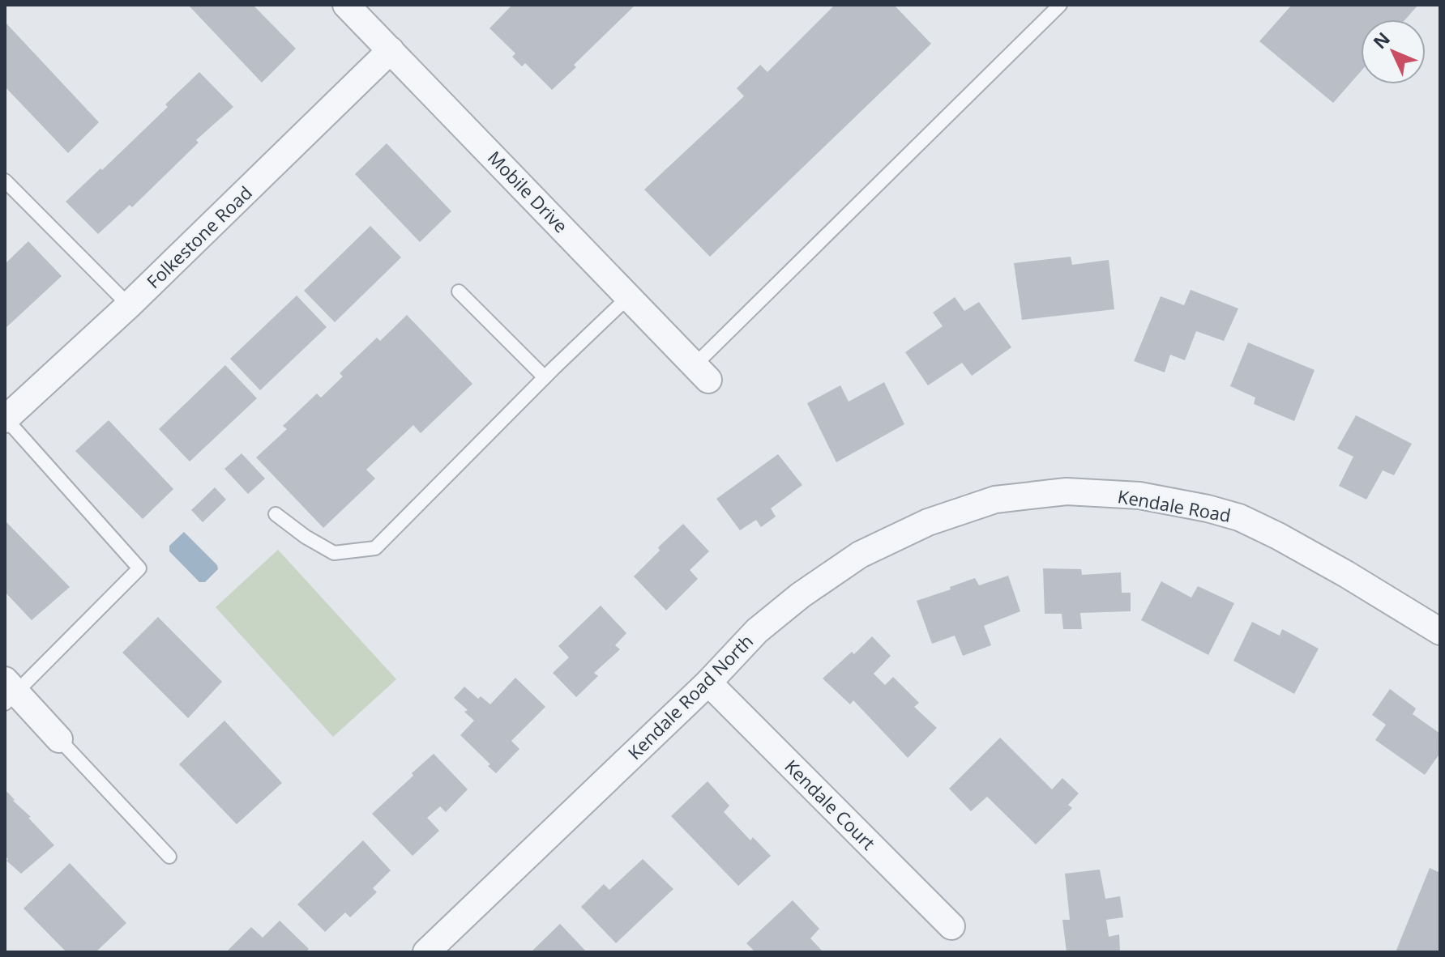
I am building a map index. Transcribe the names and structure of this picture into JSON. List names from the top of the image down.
{
  "streets": {
    "street": [
      "Mobile Drive",
      "Folkestone Road",
      "Kendale Road",
      "Kendale Road North",
      "Kendale Court"
    ]
  },
  "crossings": [
    ["Mobile Drive", "Folkestone Road"],
    ["Kendale Road", "Kendale Road North"],
    ["Kendale Road North", "Kendale Court"]
  ],
  "north": "top left"
}
